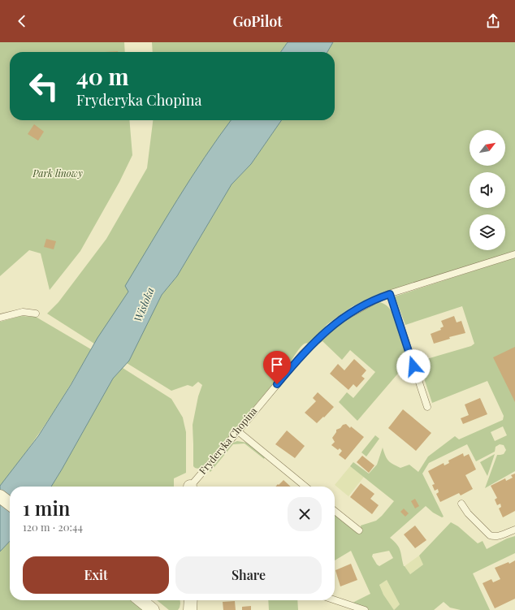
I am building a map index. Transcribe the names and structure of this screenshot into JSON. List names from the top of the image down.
{
  "streets": {
    "lane": ["Fryderyka Chopina"]
  },
  "water": ["Wisłoka"],
  "parks": ["Park linowy"],
  "north": "top right",
  "page": {
    "header": "GoPilot",
    "turn": ["40 m", "Fryderyka Chopina"],
    "heading": ["1 min", "120 m · 20:44"],
    "buttons": ["Exit", "Share"]
  }
}
